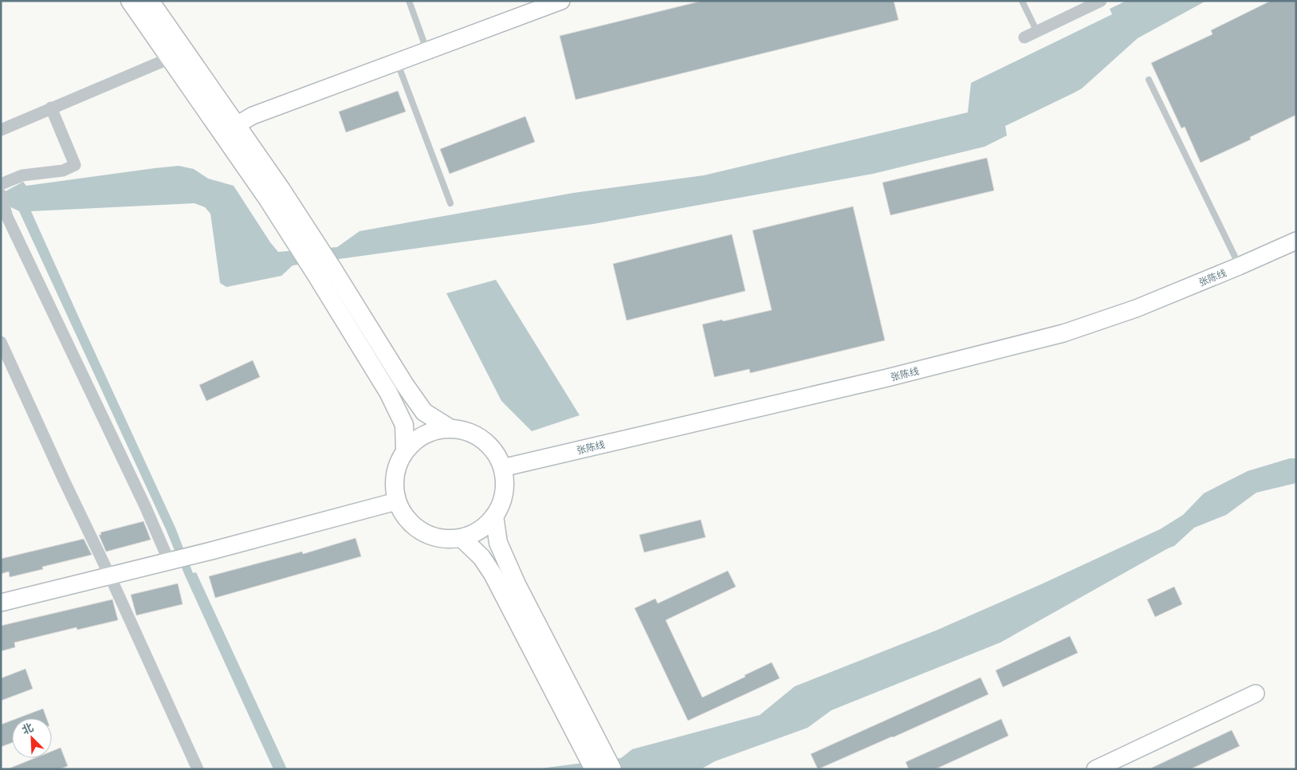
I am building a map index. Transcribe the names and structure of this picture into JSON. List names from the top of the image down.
{
  "streets": {
    "street": ["张陈线"]
  },
  "north": "top left"
}
